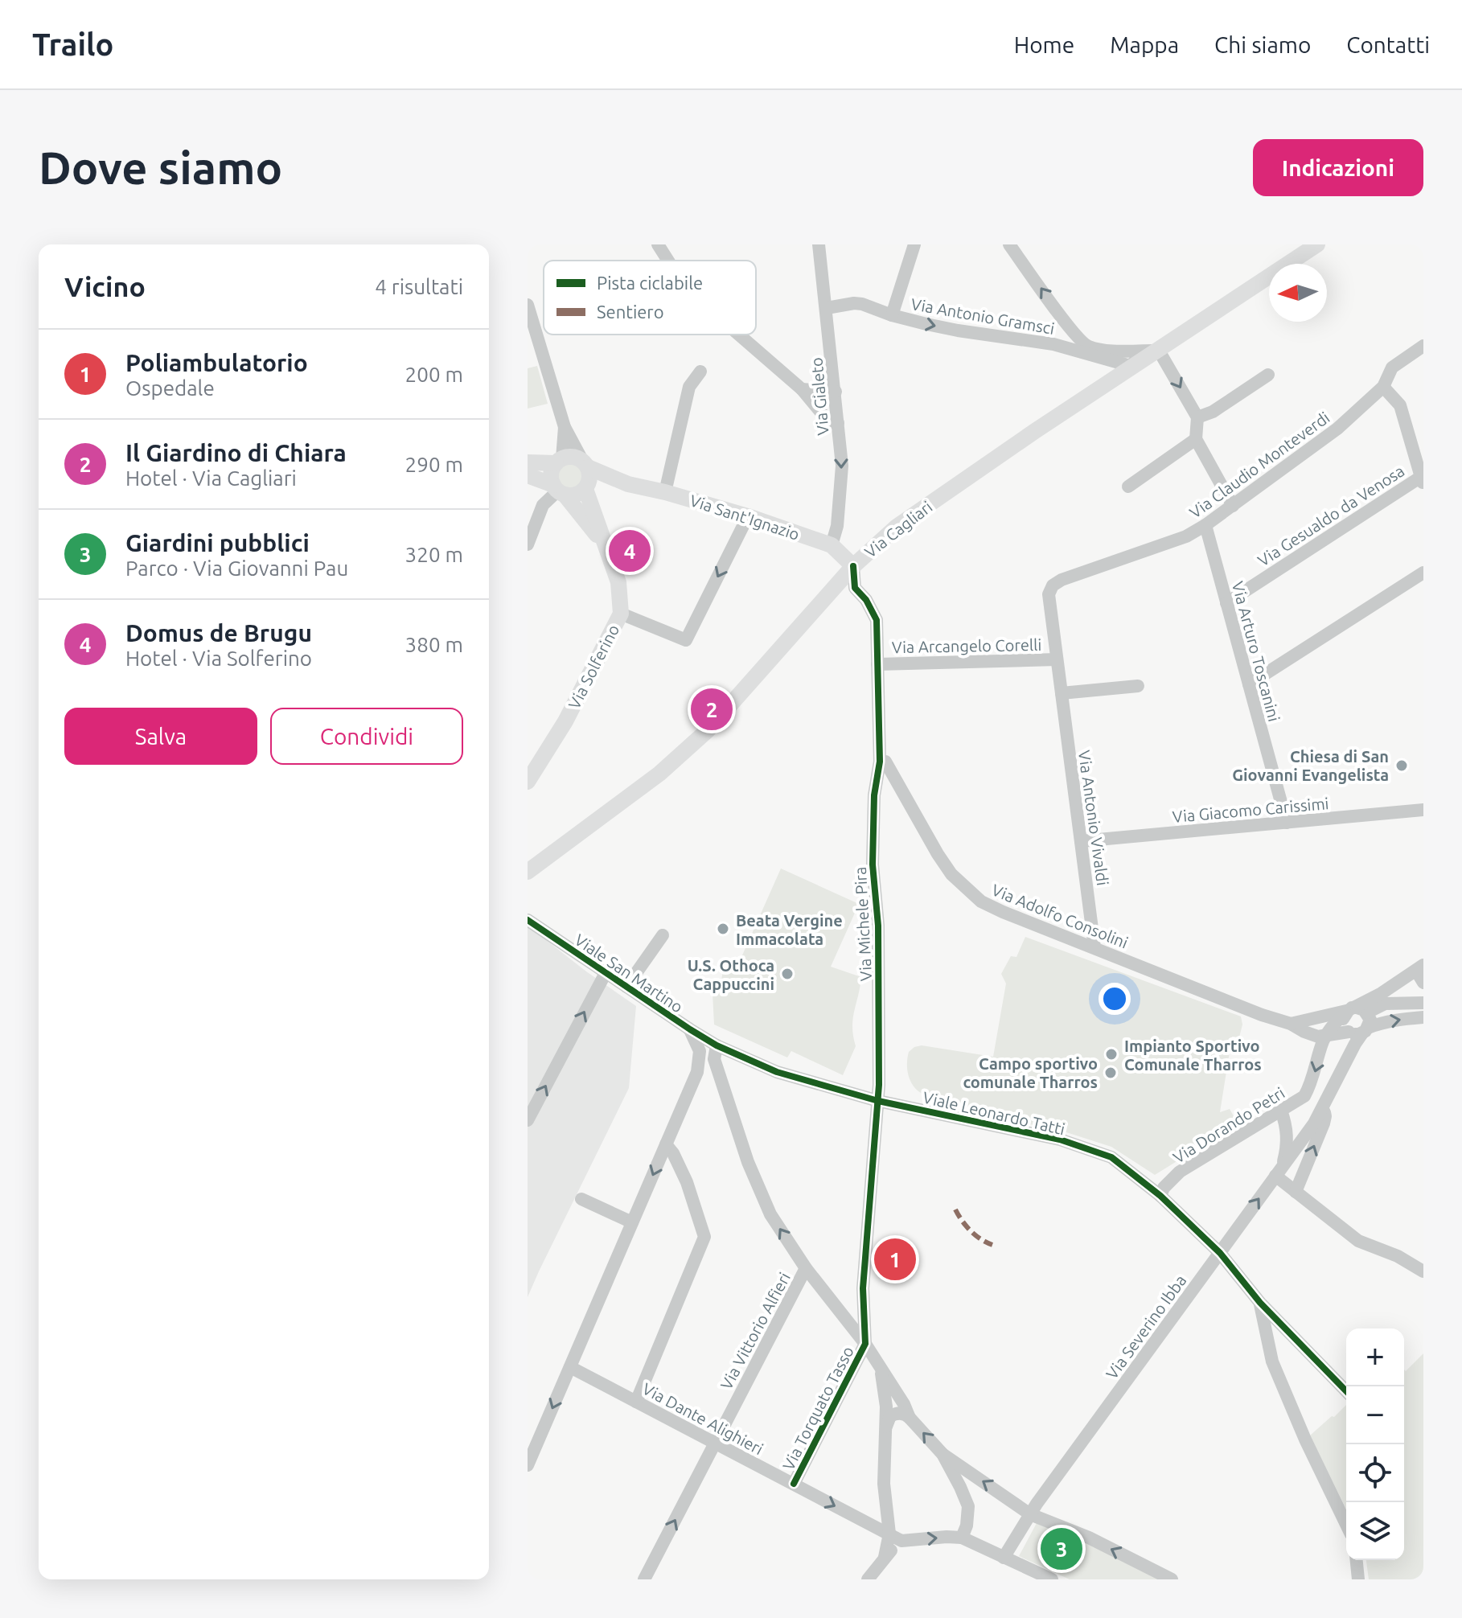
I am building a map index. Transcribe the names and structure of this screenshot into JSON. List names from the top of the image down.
{
  "streets": {
    "main road": ["Via Sant'Ignazio", "Via Cagliari", "Via Solferino"],
    "street": [
      "Via Antonio Gramsci",
      "Via Gialeto",
      "Via Claudio Monteverdi",
      "Via Gesualdo da Venosa",
      "Via Arcangelo Corelli",
      "Via Arturo Toscanini",
      "Via Giacomo Carissimi",
      "Via Antonio Vivaldi",
      "Via Adolfo Consolini",
      "Via Michele Pira",
      "Viale San Martino",
      "Viale Leonardo Tatti",
      "Via Dorando Petri",
      "Via Severino Ibba",
      "Via Vittorio Alfieri",
      "Via Torquato Tasso",
      "Via Dante Alighieri"
    ]
  },
  "crossings": [
    ["Via Antonio Gramsci", "Via Gialeto"],
    ["Via Antonio Gramsci", "Via Cagliari"],
    ["Via Gialeto", "Via Sant'Ignazio"],
    ["Via Claudio Monteverdi", "Via Arturo Toscanini"],
    ["Via Claudio Monteverdi", "Via Antonio Vivaldi"],
    ["Via Gesualdo da Venosa", "Via Arturo Toscanini"],
    ["Via Sant'Ignazio", "Via Cagliari"],
    ["Via Sant'Ignazio", "Via Solferino"],
    ["Via Sant'Ignazio", "Via Michele Pira"],
    ["Via Cagliari", "Via Michele Pira"],
    ["Via Arcangelo Corelli", "Via Antonio Vivaldi"],
    ["Via Arcangelo Corelli", "Via Michele Pira"],
    ["Via Arturo Toscanini", "Via Giacomo Carissimi"],
    ["Via Giacomo Carissimi", "Via Antonio Vivaldi"],
    ["Via Antonio Vivaldi", "Via Adolfo Consolini"],
    ["Via Adolfo Consolini", "Via Michele Pira"],
    ["Via Adolfo Consolini", "Via Dorando Petri"],
    ["Via Adolfo Consolini", "Via Severino Ibba"],
    ["Via Michele Pira", "Viale San Martino"],
    ["Via Michele Pira", "Viale Leonardo Tatti"],
    ["Via Michele Pira", "Via Torquato Tasso"],
    ["Viale San Martino", "Viale Leonardo Tatti"],
    ["Viale Leonardo Tatti", "Via Dorando Petri"],
    ["Viale Leonardo Tatti", "Via Severino Ibba"],
    ["Via Dorando Petri", "Via Severino Ibba"],
    ["Via Vittorio Alfieri", "Via Dante Alighieri"],
    ["Via Torquato Tasso", "Via Dante Alighieri"]
  ],
  "one_way": ["Via Antonio Gramsci", "Via Gialeto", "Via Vittorio Alfieri"],
  "places": [
    "Chiesa di San Giovanni Evangelista",
    "Beata Vergine Immacolata",
    "U.S. Othoca Cappuccini",
    "Impianto Sportivo Comunale Tharros",
    "Campo sportivo comunale Tharros"
  ],
  "legend": ["Pista ciclabile", "Sentiero"],
  "north": "left",
  "page": {
    "header": "Trailo",
    "nav": [
      "Home",
      "Mappa",
      "Chi siamo",
      "Contatti"
    ],
    "buttons": [
      "Indicazioni",
      ["Salva", "Condividi"]
    ],
    "title": "Dove siamo",
    "heading": ["Vicino", "4 risultati"],
    "list": [
      {
        "mark": "1",
        "name": "Poliambulatorio",
        "note": "Ospedale",
        "value": "200 m"
      },
      {
        "mark": "2",
        "name": "Il Giardino di Chiara",
        "note": "Hotel · Via Cagliari",
        "value": "290 m"
      },
      {
        "mark": "3",
        "name": "Giardini pubblici",
        "note": "Parco · Via Giovanni Pau",
        "value": "320 m"
      },
      {
        "mark": "4",
        "name": "Domus de Brugu",
        "note": "Hotel · Via Solferino",
        "value": "380 m"
      }
    ],
    "pins": [
      "4",
      "2",
      "1",
      "3"
    ],
    "map_buttons": ["+", "−"]
  }
}
